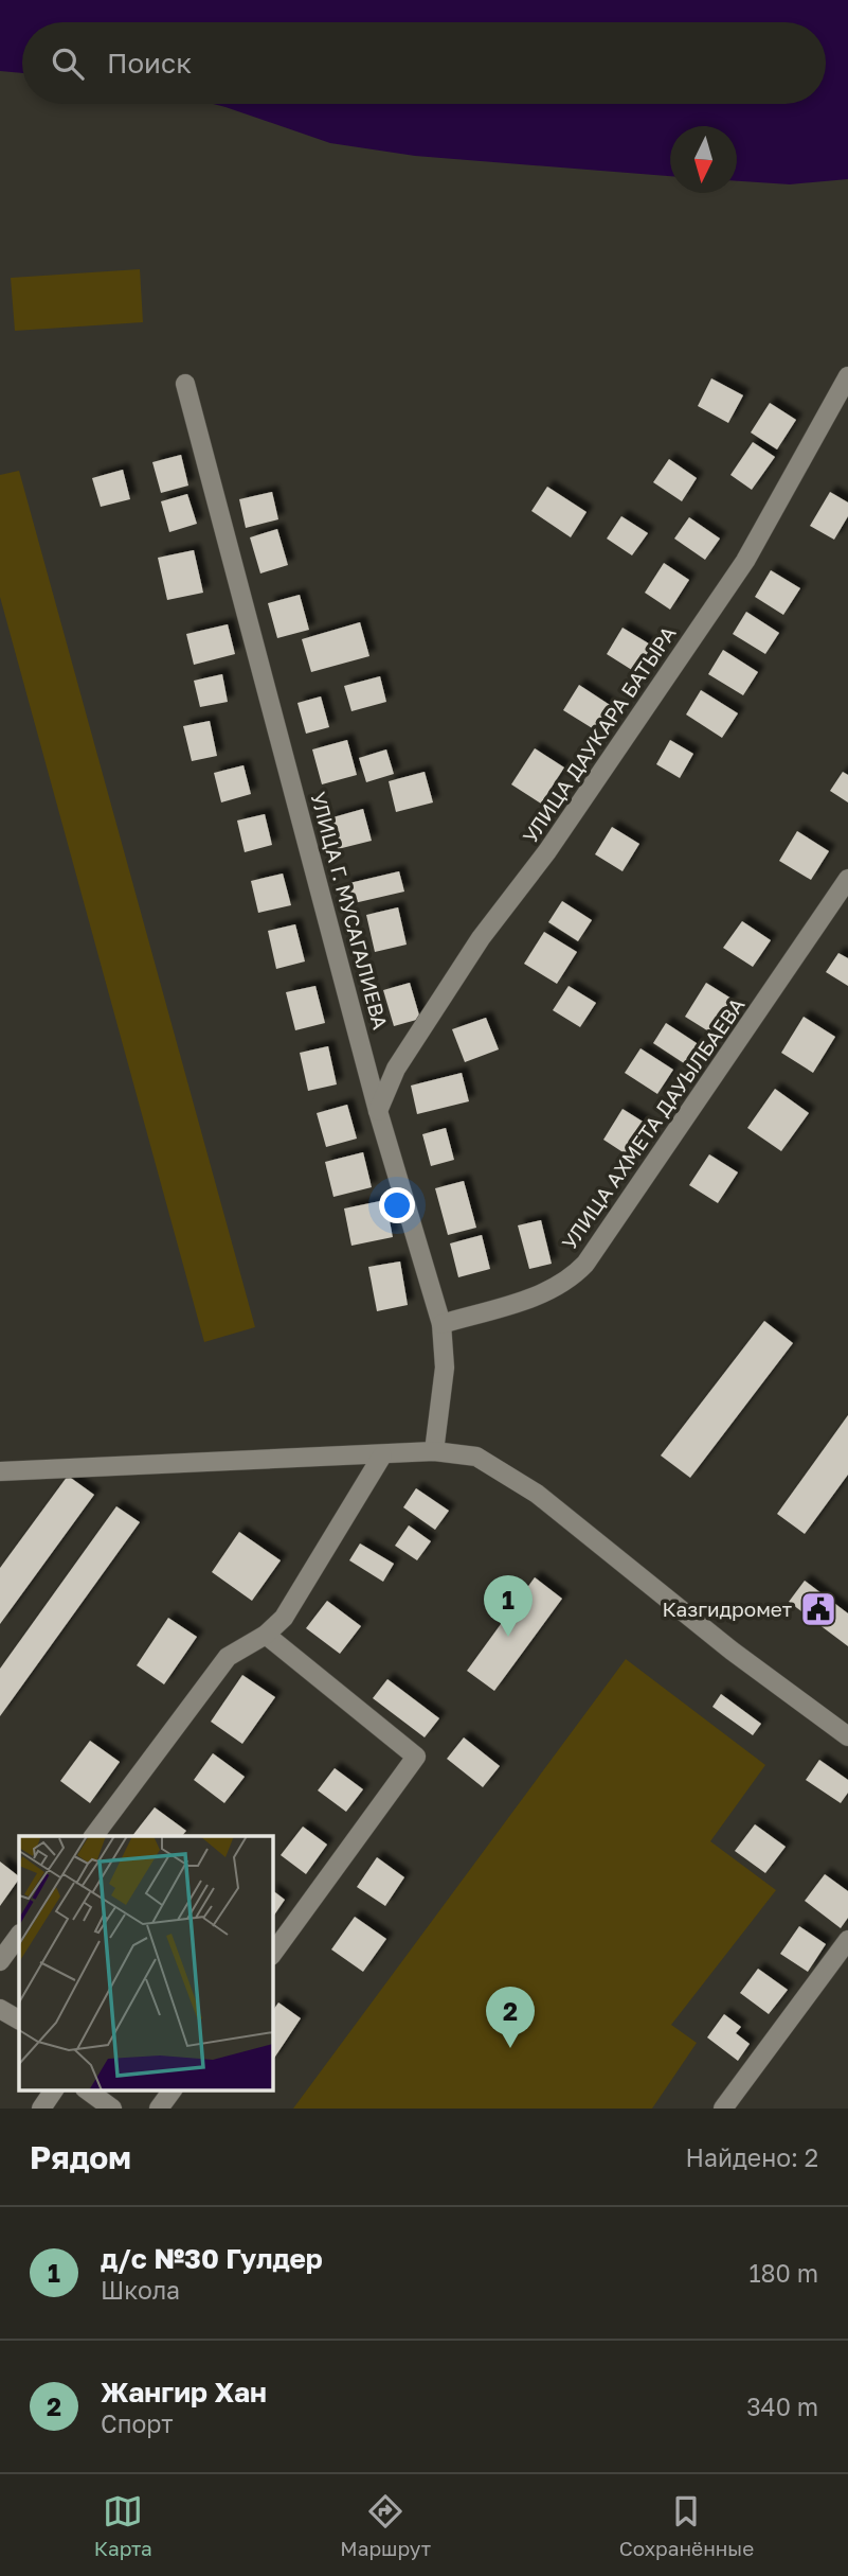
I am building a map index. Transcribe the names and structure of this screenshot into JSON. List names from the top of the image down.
{
  "streets": {
    "street": ["УЛИЦА ДАУКАРА БАТЫРА", "УЛИЦА Г. МУСАГАЛИЕВА", "УЛИЦА АХМЕТА ДАУЫЛБАЕВА"]
  },
  "crossings": [
    ["УЛИЦА ДАУКАРА БАТЫРА", "УЛИЦА Г. МУСАГАЛИЕВА"],
    ["УЛИЦА Г. МУСАГАЛИЕВА", "УЛИЦА АХМЕТА ДАУЫЛБАЕВА"]
  ],
  "places": {
    "public building": ["Казгидромет"]
  },
  "north": "bottom",
  "page": {
    "search": "Поиск",
    "pins": ["1", "2"],
    "heading": ["Рядом", "Найдено: 2"],
    "list": [
      {
        "mark": "1",
        "name": "д/с №30 Гулдер",
        "note": "Школа",
        "value": "180 m"
      },
      {
        "mark": "2",
        "name": "Жангир Хан",
        "note": "Спорт",
        "value": "340 m"
      }
    ],
    "nav": ["Карта", "Маршрут", "Сохранённые"]
  }
}
